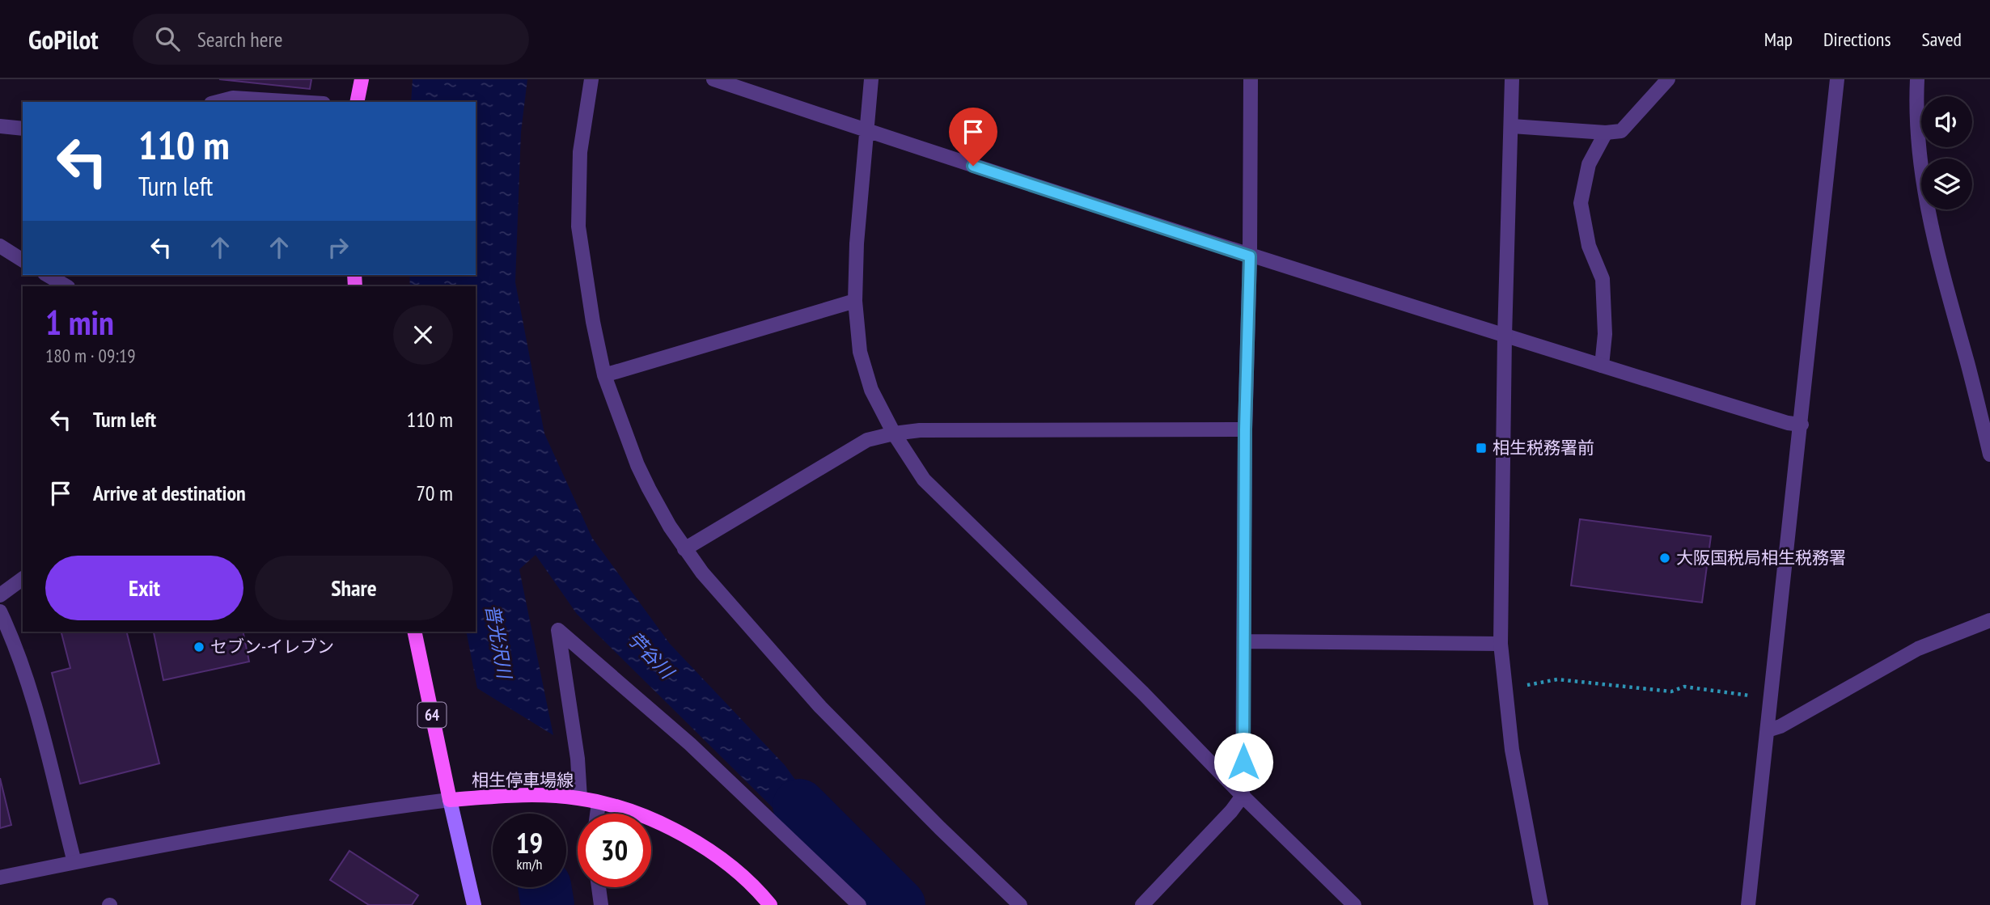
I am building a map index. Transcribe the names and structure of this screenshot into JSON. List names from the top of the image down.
{
  "streets": {
    "main road": ["64", "相生停車場線"]
  },
  "water": ["普光沢川", "苧谷川"],
  "places": {
    "transit": ["相生税務署前"],
    "other": ["大阪国税局相生税務署", "セブン-イレブン"]
  },
  "page": {
    "header": "GoPilot",
    "search": "Search here",
    "nav": ["Map", "Directions", "Saved"],
    "turn": ["110 m", "Turn left"],
    "heading": ["1 min", "180 m · 09:19"],
    "list": [
      {
        "name": "Turn left",
        "value": "110 m"
      },
      {
        "name": "Arrive at destination",
        "value": "70 m"
      }
    ],
    "buttons": ["Exit", "Share"],
    "speed": "19 km/h",
    "limit": "30"
  }
}
